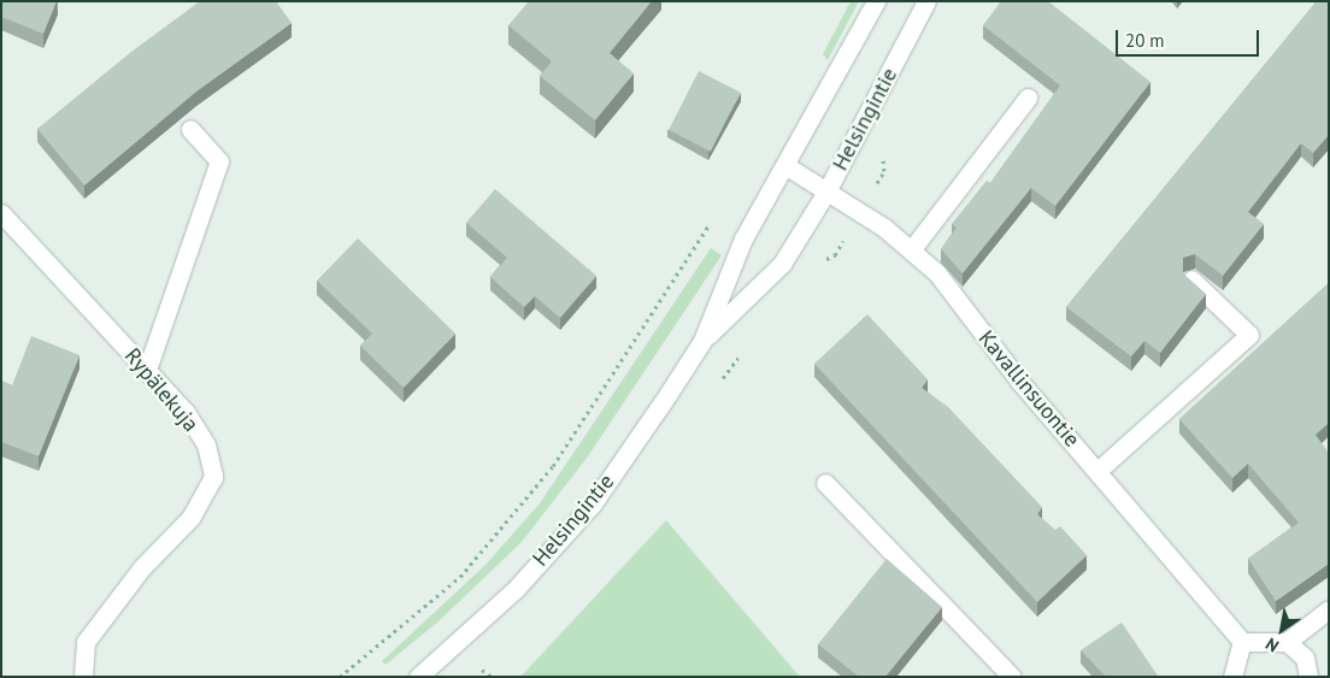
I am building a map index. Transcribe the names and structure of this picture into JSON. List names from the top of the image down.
{
  "streets": {
    "street": ["Helsingintie", "Kavallinsuontie", "Rypälekuja"]
  },
  "crossings": [
    ["Helsingintie", "Kavallinsuontie"]
  ],
  "scale_bar": "20 m",
  "north": "bottom left"
}
